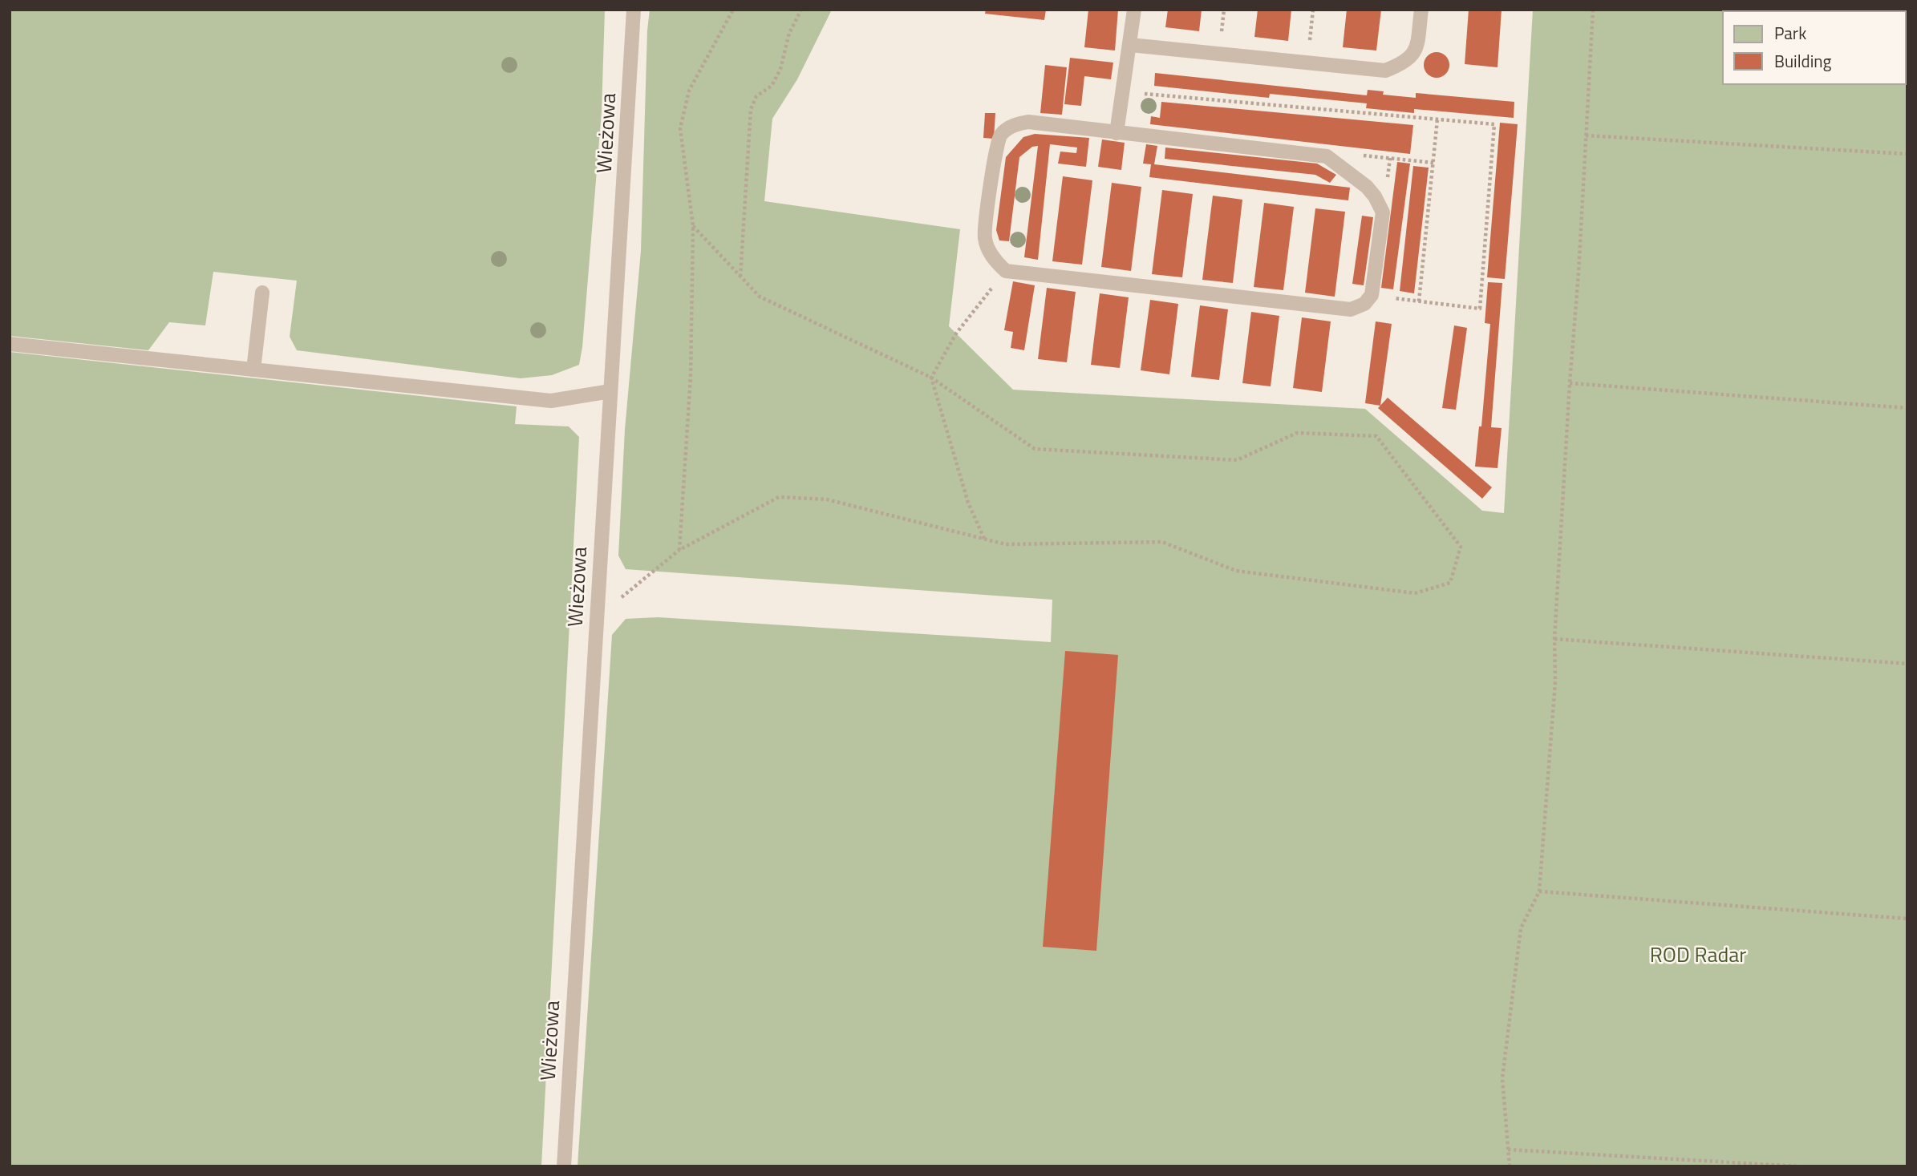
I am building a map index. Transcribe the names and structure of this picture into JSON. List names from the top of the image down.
{
  "streets": {
    "lane": ["Wieżowa"]
  },
  "parks": ["ROD Radar"],
  "legend": ["Park", "Building"]
}
